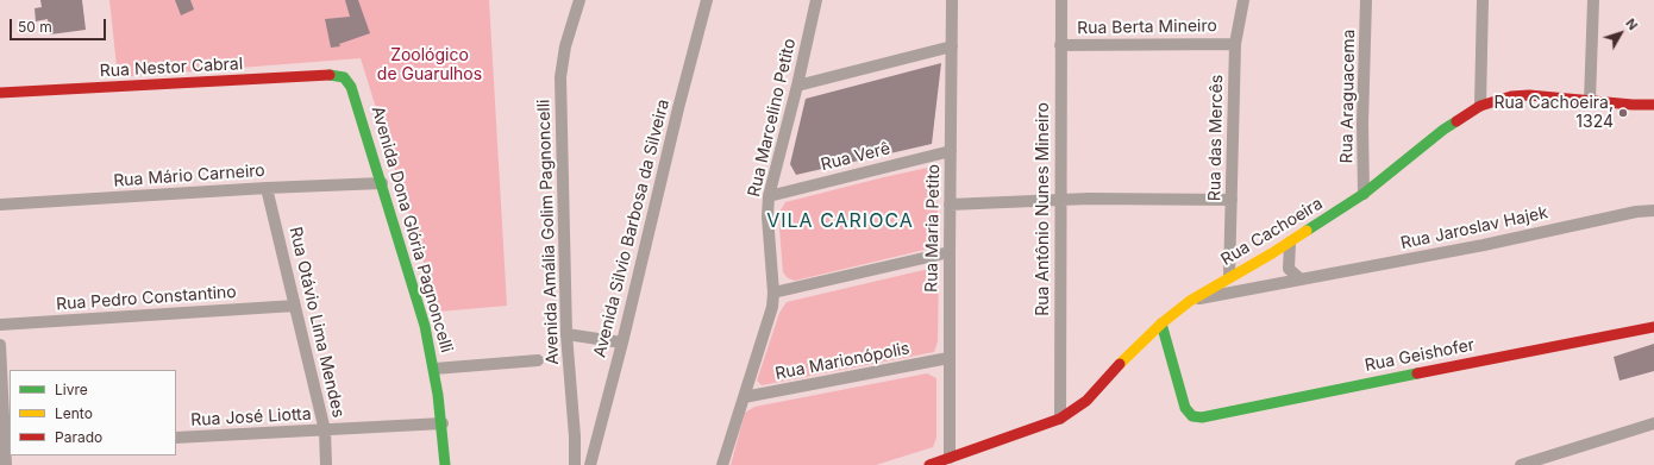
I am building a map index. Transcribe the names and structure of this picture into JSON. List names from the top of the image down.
{
  "streets": {
    "street": [
      "Rua Berta Mineiro",
      "Rua Nestor Cabral",
      "Rua Araguacema",
      "Rua Marcelino Petito",
      "Rua das Mercês",
      "Rua Verê",
      "Rua Mário Carneiro",
      "Rua Antônio Nunes Mineiro",
      "Avenida Silvio Barbosa da Silveira",
      "Rua Maria Petito",
      "Rua Jaroslav Hajek",
      "Avenida Dona Glória Pagnoncelli",
      "Avenida Amália Golim Pagnoncelli",
      "Rua Cachoeira",
      "Rua Pedro Constantino",
      "Rua Otávio Lima Mendes",
      "Rua Geishofer",
      "Rua Marionópolis",
      "Rua José Liotta"
    ]
  },
  "crossings": [
    ["Rua Berta Mineiro", "Rua das Mercês"],
    ["Rua Berta Mineiro", "Rua Antônio Nunes Mineiro"],
    ["Rua Nestor Cabral", "Avenida Dona Glória Pagnoncelli"],
    ["Rua Araguacema", "Rua Cachoeira"],
    ["Rua Marcelino Petito", "Rua Verê"],
    ["Rua Marcelino Petito", "Rua Marionópolis"],
    ["Rua das Mercês", "Rua Cachoeira"],
    ["Rua Verê", "Rua Maria Petito"],
    ["Rua Mário Carneiro", "Avenida Dona Glória Pagnoncelli"],
    ["Rua Mário Carneiro", "Rua Otávio Lima Mendes"],
    ["Rua Antônio Nunes Mineiro", "Rua Cachoeira"],
    ["Rua Maria Petito", "Rua Cachoeira"],
    ["Rua Maria Petito", "Rua Marionópolis"],
    ["Rua Jaroslav Hajek", "Rua Cachoeira"],
    ["Avenida Dona Glória Pagnoncelli", "Rua José Liotta"],
    ["Rua Cachoeira", "Rua Geishofer"],
    ["Rua Pedro Constantino", "Rua Otávio Lima Mendes"],
    ["Rua Otávio Lima Mendes", "Rua José Liotta"]
  ],
  "districts": ["VILA CARIOCA"],
  "parks": ["Zoológico de Guarulhos"],
  "places": ["Rua Cachoeira, 1324"],
  "legend": ["Livre", "Lento", "Parado"],
  "scale_bar": "50 m",
  "north": "top right"
}
